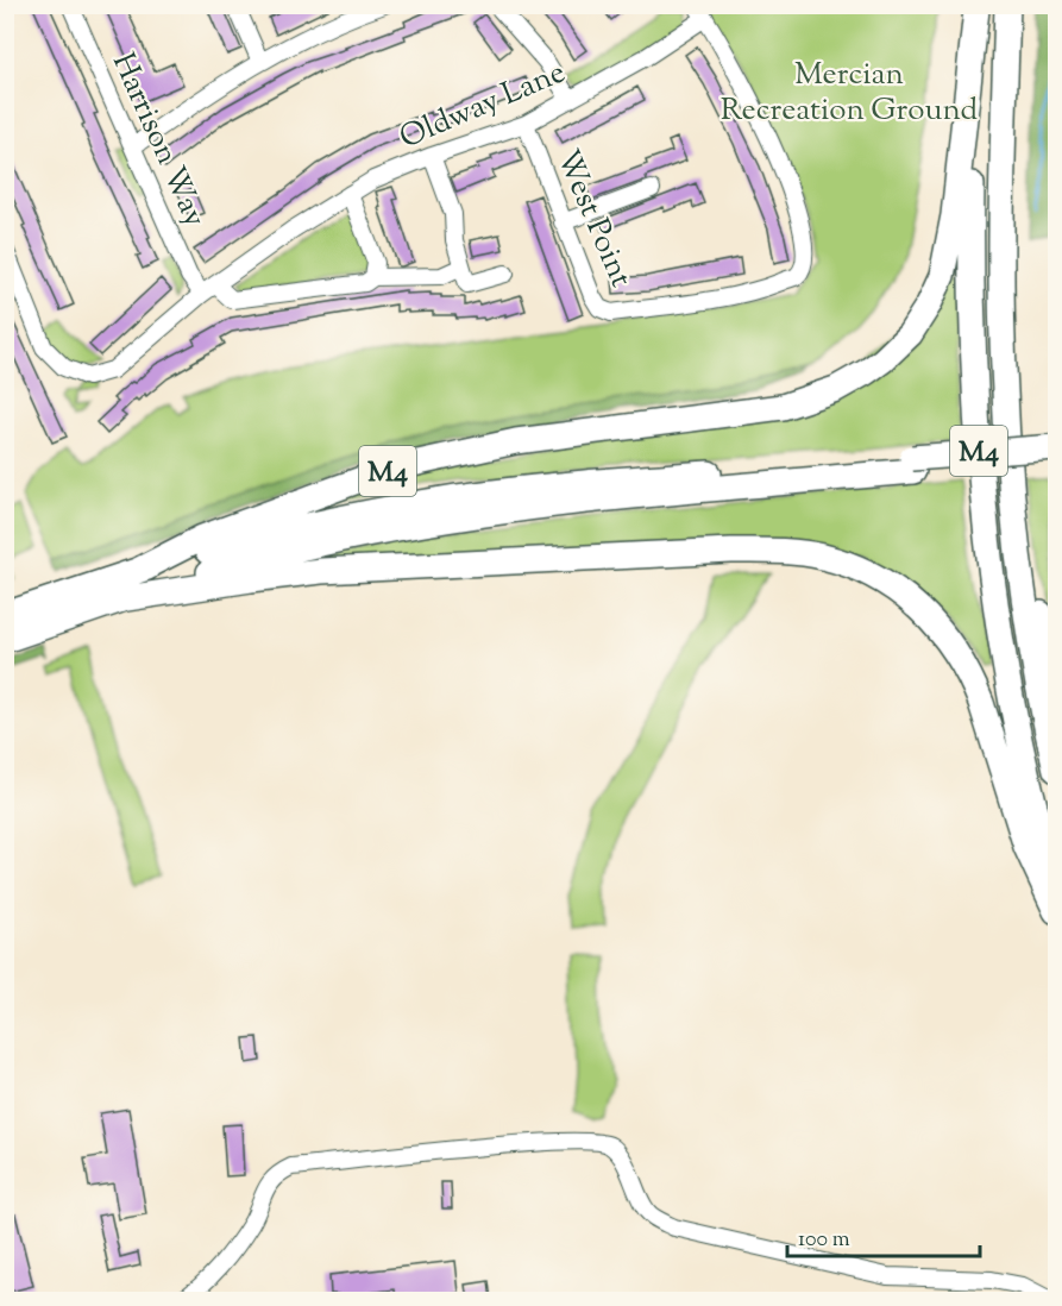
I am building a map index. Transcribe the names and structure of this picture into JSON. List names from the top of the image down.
{
  "streets": {
    "highway": ["M4"],
    "street": ["Oldway Lane", "Harrison Way", "West Point"]
  },
  "crossings": [
    ["Oldway Lane", "Harrison Way"],
    ["Oldway Lane", "West Point"]
  ],
  "parks": ["Mercian Recreation Ground"],
  "scale_bar": "100 m"
}
